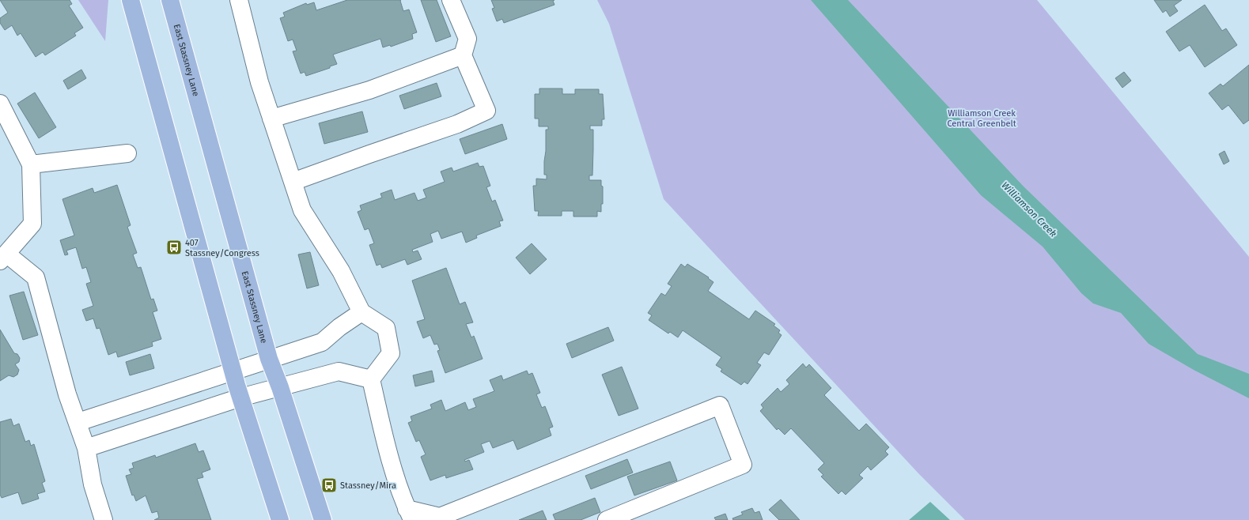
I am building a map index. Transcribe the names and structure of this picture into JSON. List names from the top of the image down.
{
  "streets": {
    "main road": ["East Stassney Lane"]
  },
  "water": ["Williamson Creek"],
  "parks": ["Williamson Creek Central Greenbelt"],
  "places": {
    "bus stop": ["407 Stassney/Congress", "Stassney/Mira"]
  }
}
